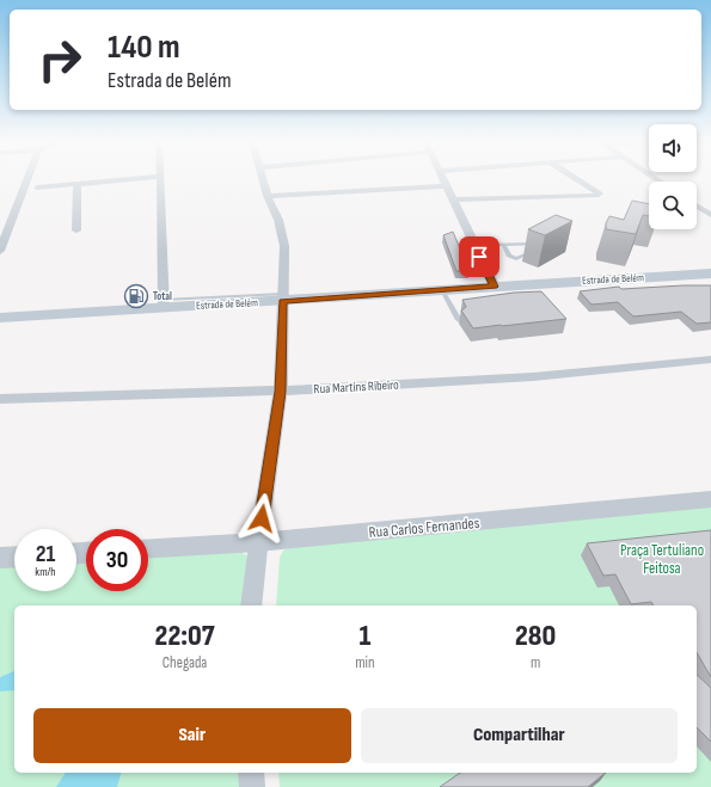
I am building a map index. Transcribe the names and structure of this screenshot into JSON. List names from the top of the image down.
{
  "streets": {
    "main road": ["Estrada de Belém"],
    "street": ["Rua Martins Ribeiro", "Rua Carlos Fernandes"]
  },
  "parks": ["Praça Tertuliano Feitosa"],
  "places": {
    "fuel station": ["Total"]
  },
  "page": {
    "turn": ["140 m", "Estrada de Belém"],
    "speed": "21 km/h",
    "limit": "30",
    "eta": [
      "22:07",
      "Chegada",
      "1",
      "min",
      "280",
      "m"
    ],
    "buttons": ["Sair", "Compartilhar"]
  }
}
